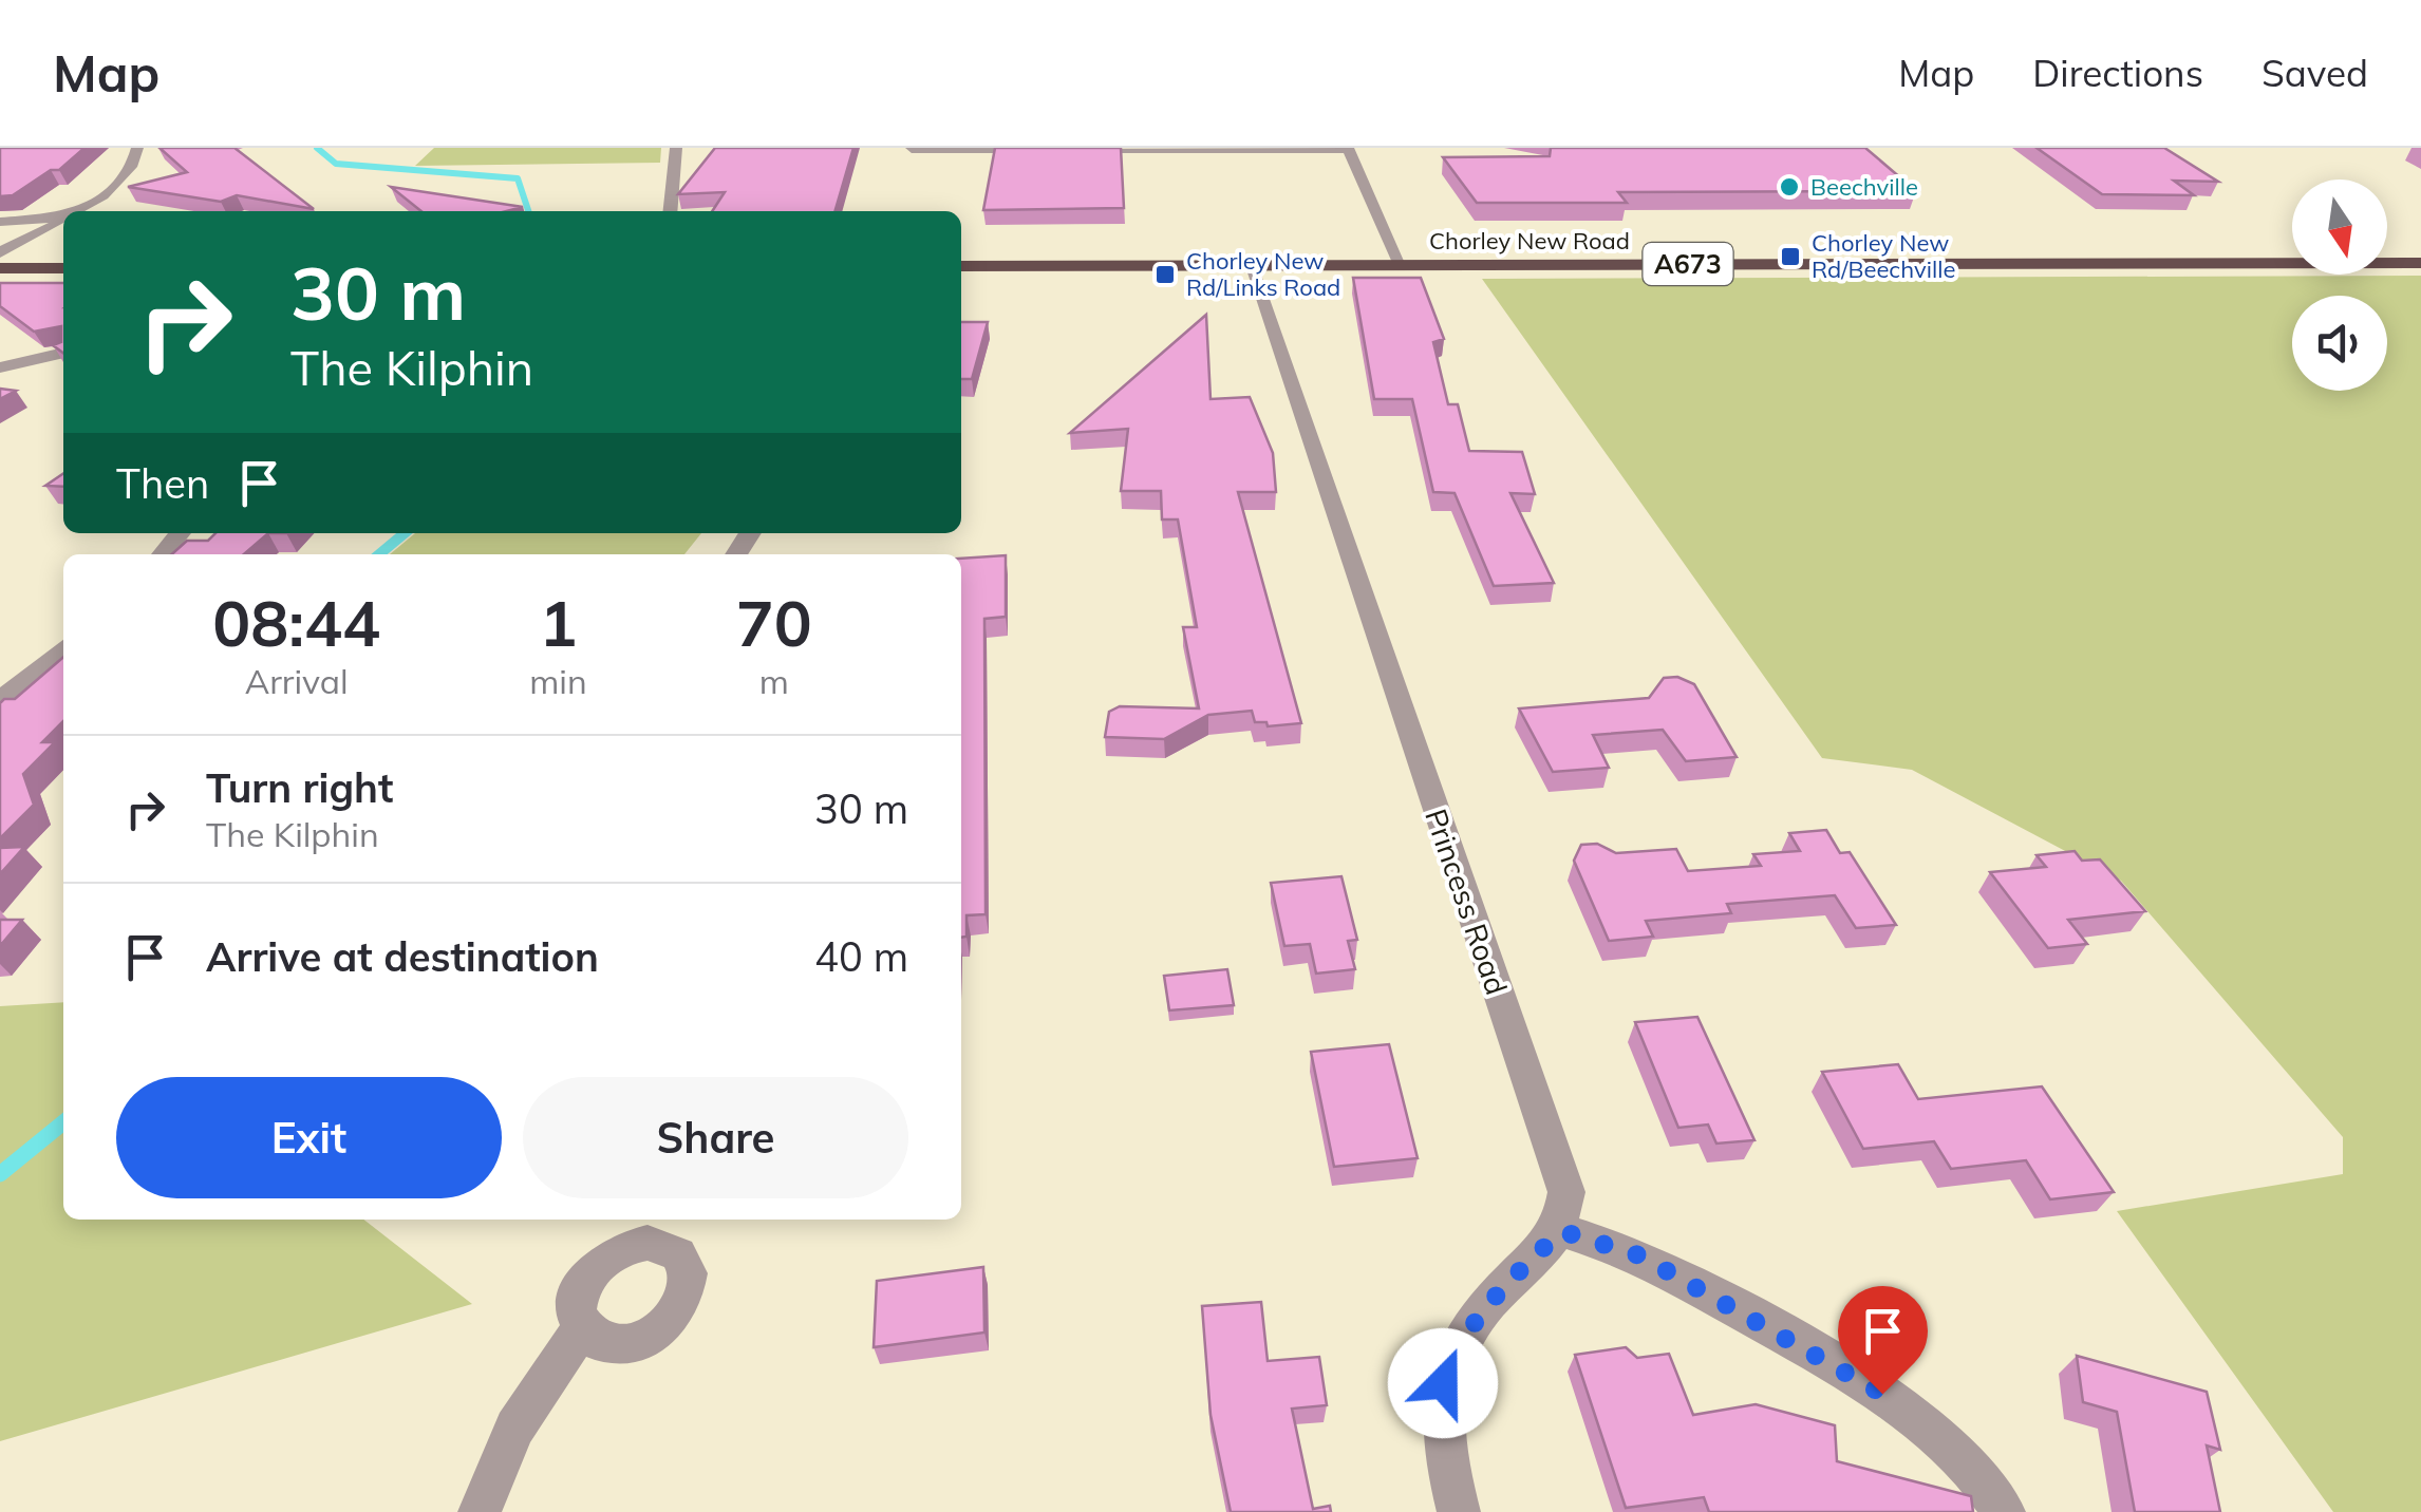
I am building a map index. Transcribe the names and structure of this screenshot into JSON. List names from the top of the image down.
{
  "streets": {
    "highway": ["Chorley New Road", "A673"],
    "street": ["Princess Road"]
  },
  "crossings": [
    ["Chorley New Road", "Princess Road"]
  ],
  "places": {
    "other": ["Beechville"],
    "transit": ["Chorley New Rd/Beechville", "Chorley New Rd/Links Road"]
  },
  "north": "bottom",
  "page": {
    "header": "Map",
    "nav": ["Map", "Directions", "Saved"],
    "turn": ["30 m", "The Kilphin"],
    "then": "Then",
    "eta": [
      "08:44",
      "Arrival",
      "1",
      "min",
      "70",
      "m"
    ],
    "list": [
      {
        "name": "Turn right",
        "note": "The Kilphin",
        "value": "30 m"
      },
      {
        "name": "Arrive at destination",
        "value": "40 m"
      }
    ],
    "buttons": ["Exit", "Share"]
  }
}
